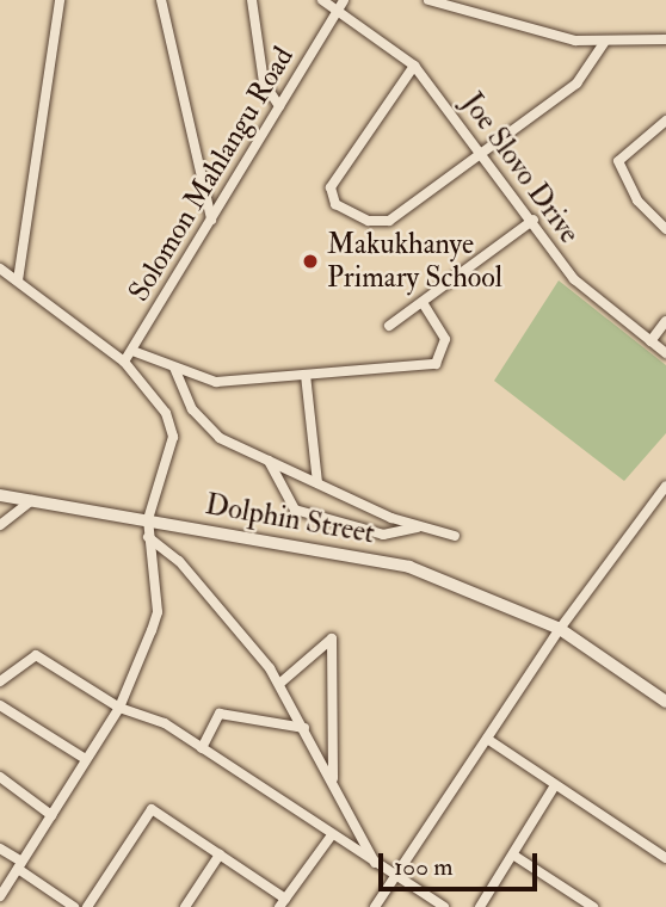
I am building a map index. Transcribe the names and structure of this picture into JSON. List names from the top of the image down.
{
  "streets": {
    "street": ["Joe Slovo Drive", "Solomon Mahlangu Road", "Dolphin Street"]
  },
  "crossings": [
    ["Joe Slovo Drive", "Solomon Mahlangu Road"]
  ],
  "places": ["Makukhanye Primary School"],
  "scale_bar": "100 m"
}
